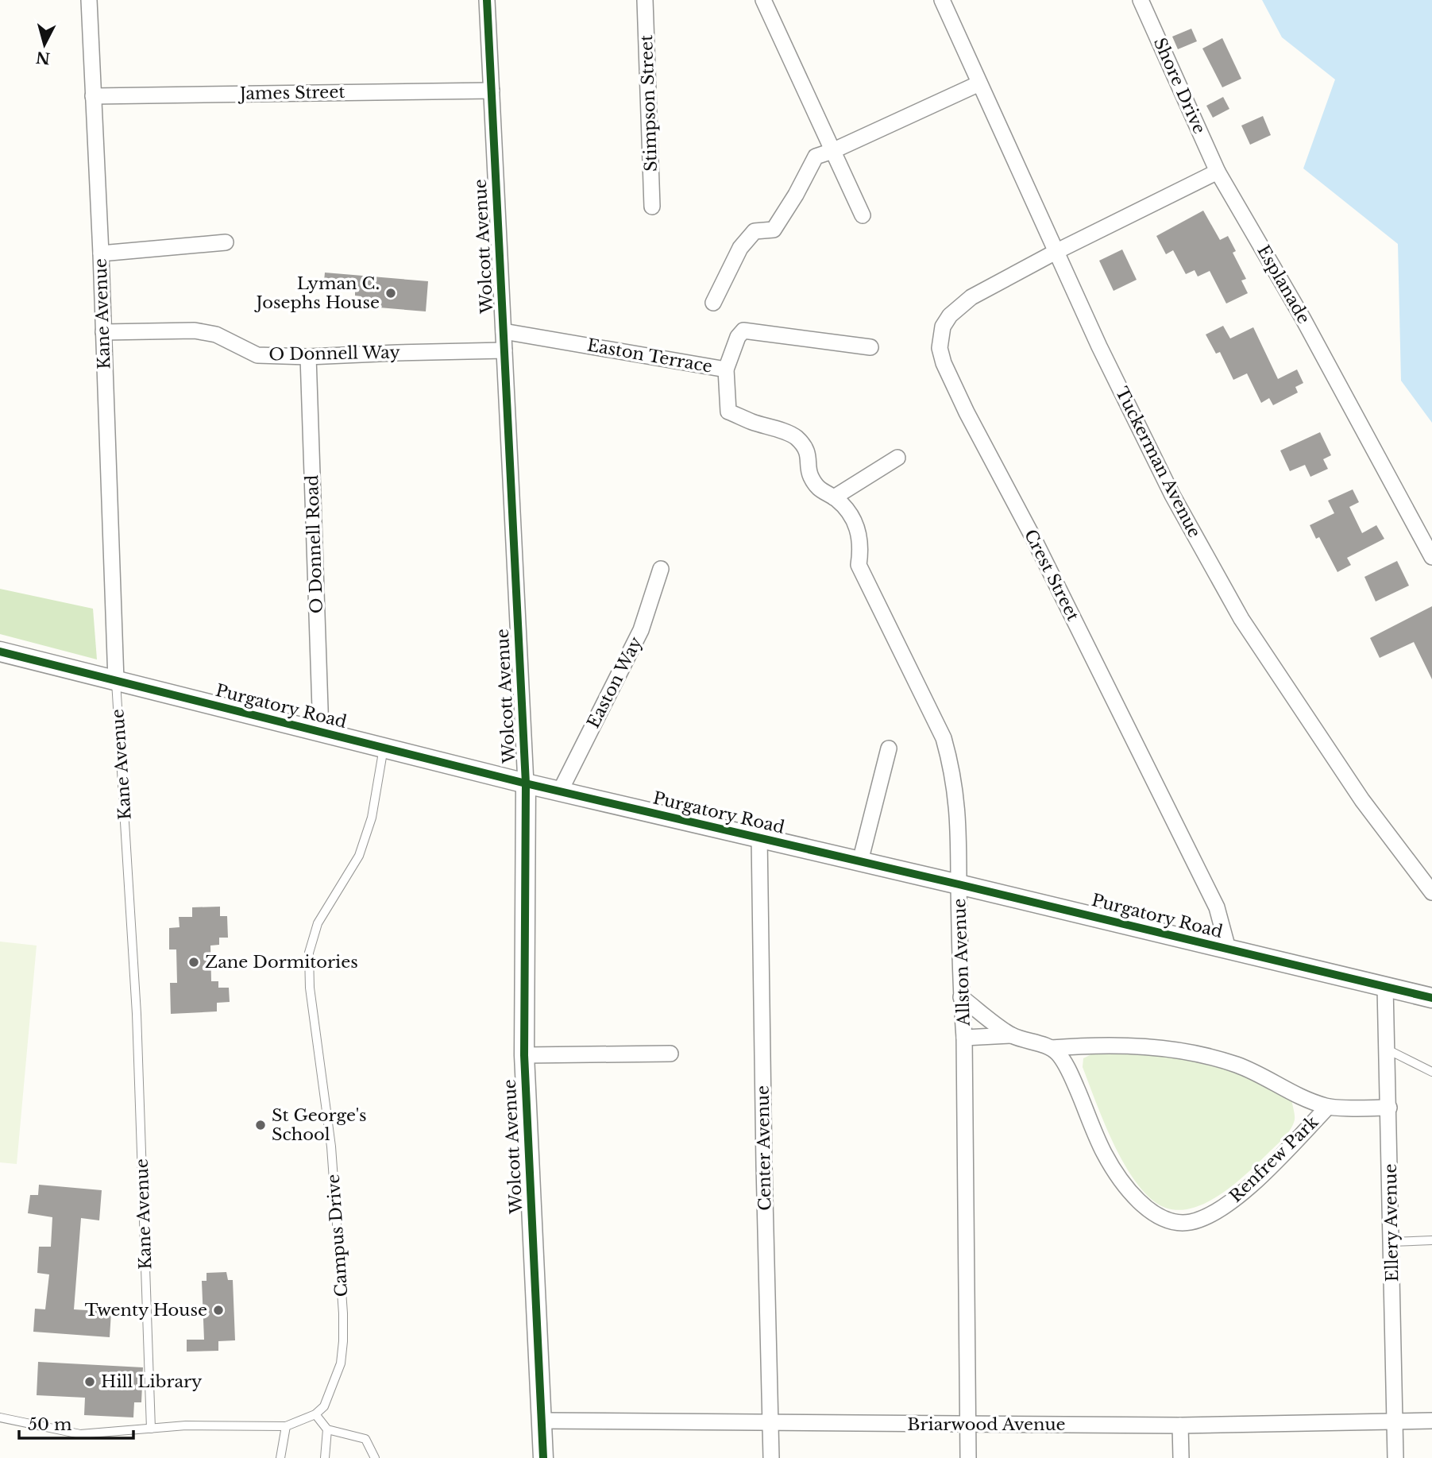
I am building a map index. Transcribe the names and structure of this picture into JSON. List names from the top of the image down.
{
  "streets": {
    "street": [
      "Shore Drive",
      "James Street",
      "Stimpson Street",
      "Wolcott Avenue",
      "Esplanade",
      "Kane Avenue",
      "O Donnell Way",
      "Easton Terrace",
      "Tuckerman Avenue",
      "O Donnell Road",
      "Crest Street",
      "Easton Way",
      "Purgatory Road",
      "Allston Avenue",
      "Center Avenue",
      "Renfrew Park",
      "Ellery Avenue",
      "Briarwood Avenue"
    ],
    "lane": ["Campus Drive"]
  },
  "crossings": [
    ["Shore Drive", "Esplanade"],
    ["James Street", "Wolcott Avenue"],
    ["James Street", "Kane Avenue"],
    ["Wolcott Avenue", "O Donnell Way"],
    ["Wolcott Avenue", "Easton Terrace"],
    ["Wolcott Avenue", "Purgatory Road"],
    ["Wolcott Avenue", "Briarwood Avenue"],
    ["Kane Avenue", "O Donnell Way"],
    ["Kane Avenue", "Purgatory Road"],
    ["O Donnell Way", "O Donnell Road"],
    ["Easton Terrace", "Allston Avenue"],
    ["Tuckerman Avenue", "Crest Street"],
    ["O Donnell Road", "Purgatory Road"],
    ["Crest Street", "Purgatory Road"],
    ["Easton Way", "Purgatory Road"],
    ["Purgatory Road", "Allston Avenue"],
    ["Purgatory Road", "Center Avenue"],
    ["Purgatory Road", "Ellery Avenue"],
    ["Purgatory Road", "Campus Drive"],
    ["Allston Avenue", "Renfrew Park"],
    ["Allston Avenue", "Briarwood Avenue"],
    ["Center Avenue", "Briarwood Avenue"],
    ["Renfrew Park", "Ellery Avenue"],
    ["Ellery Avenue", "Briarwood Avenue"]
  ],
  "places": [
    "Lyman C. Josephs House",
    "Zane Dormitories",
    "St George's School",
    "Twenty House",
    "Hill Library"
  ],
  "scale_bar": "50 m",
  "north": "bottom"
}
